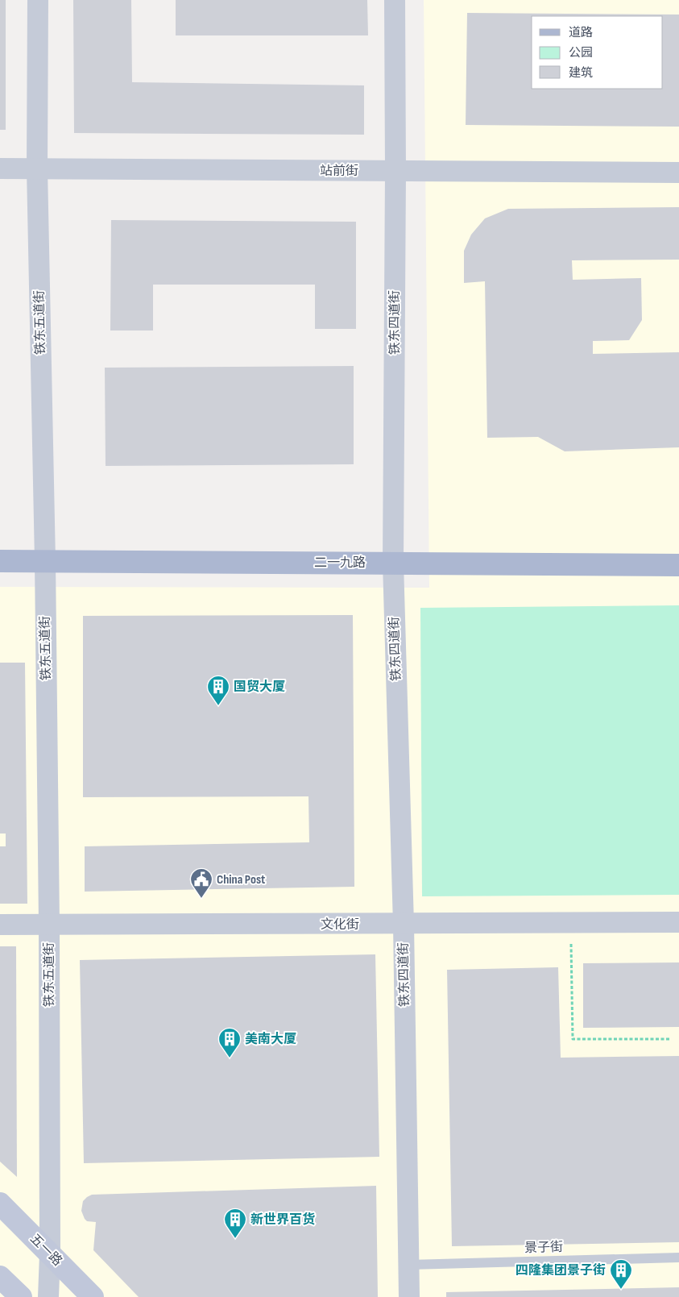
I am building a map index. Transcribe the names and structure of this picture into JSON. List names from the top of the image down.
{
  "streets": {
    "main road": ["二一九路", "五一路"],
    "street": [
      "站前街",
      "铁东五道街",
      "铁东四道街",
      "文化街"
    ],
    "lane": ["景子街"]
  },
  "crossings": [
    ["站前街", "铁东五道街"],
    ["站前街", "铁东四道街"],
    ["铁东五道街", "二一九路"],
    ["铁东五道街", "文化街"],
    ["铁东五道街", "五一路"],
    ["铁东四道街", "二一九路"],
    ["铁东四道街", "文化街"],
    ["铁东四道街", "景子街"]
  ],
  "places": {
    "building": [
      "国贸大厦",
      "美南大厦",
      "新世界百货",
      "四隆集团景子街"
    ],
    "public building": ["China Post"]
  },
  "legend": ["道路", "公园", "建筑"]
}
